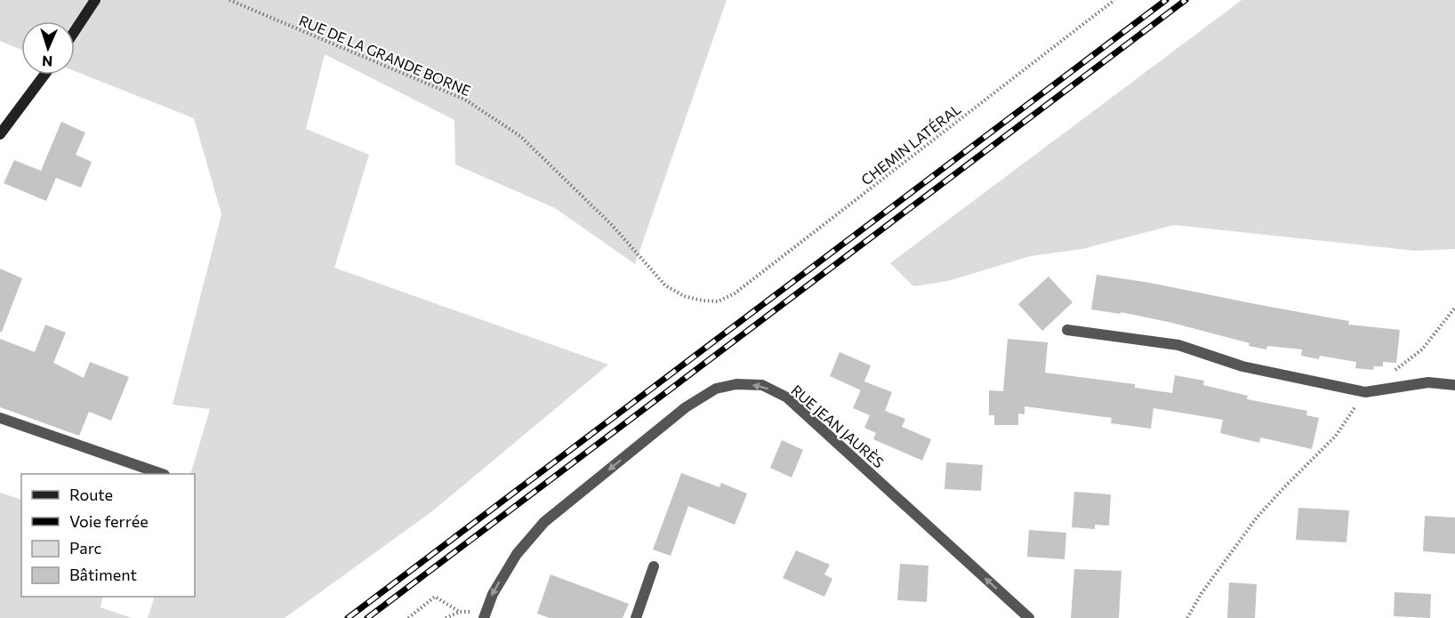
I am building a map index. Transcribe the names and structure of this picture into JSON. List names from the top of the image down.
{
  "streets": {
    "street": ["RUE JEAN JAURÈS"],
    "path": ["RUE DE LA GRANDE BORNE", "CHEMIN LATÉRAL"]
  },
  "crossings": [
    ["RUE DE LA GRANDE BORNE", "CHEMIN LATÉRAL"]
  ],
  "legend": [
    "Route",
    "Voie ferrée",
    "Parc",
    "Bâtiment"
  ],
  "north": "bottom"
}
